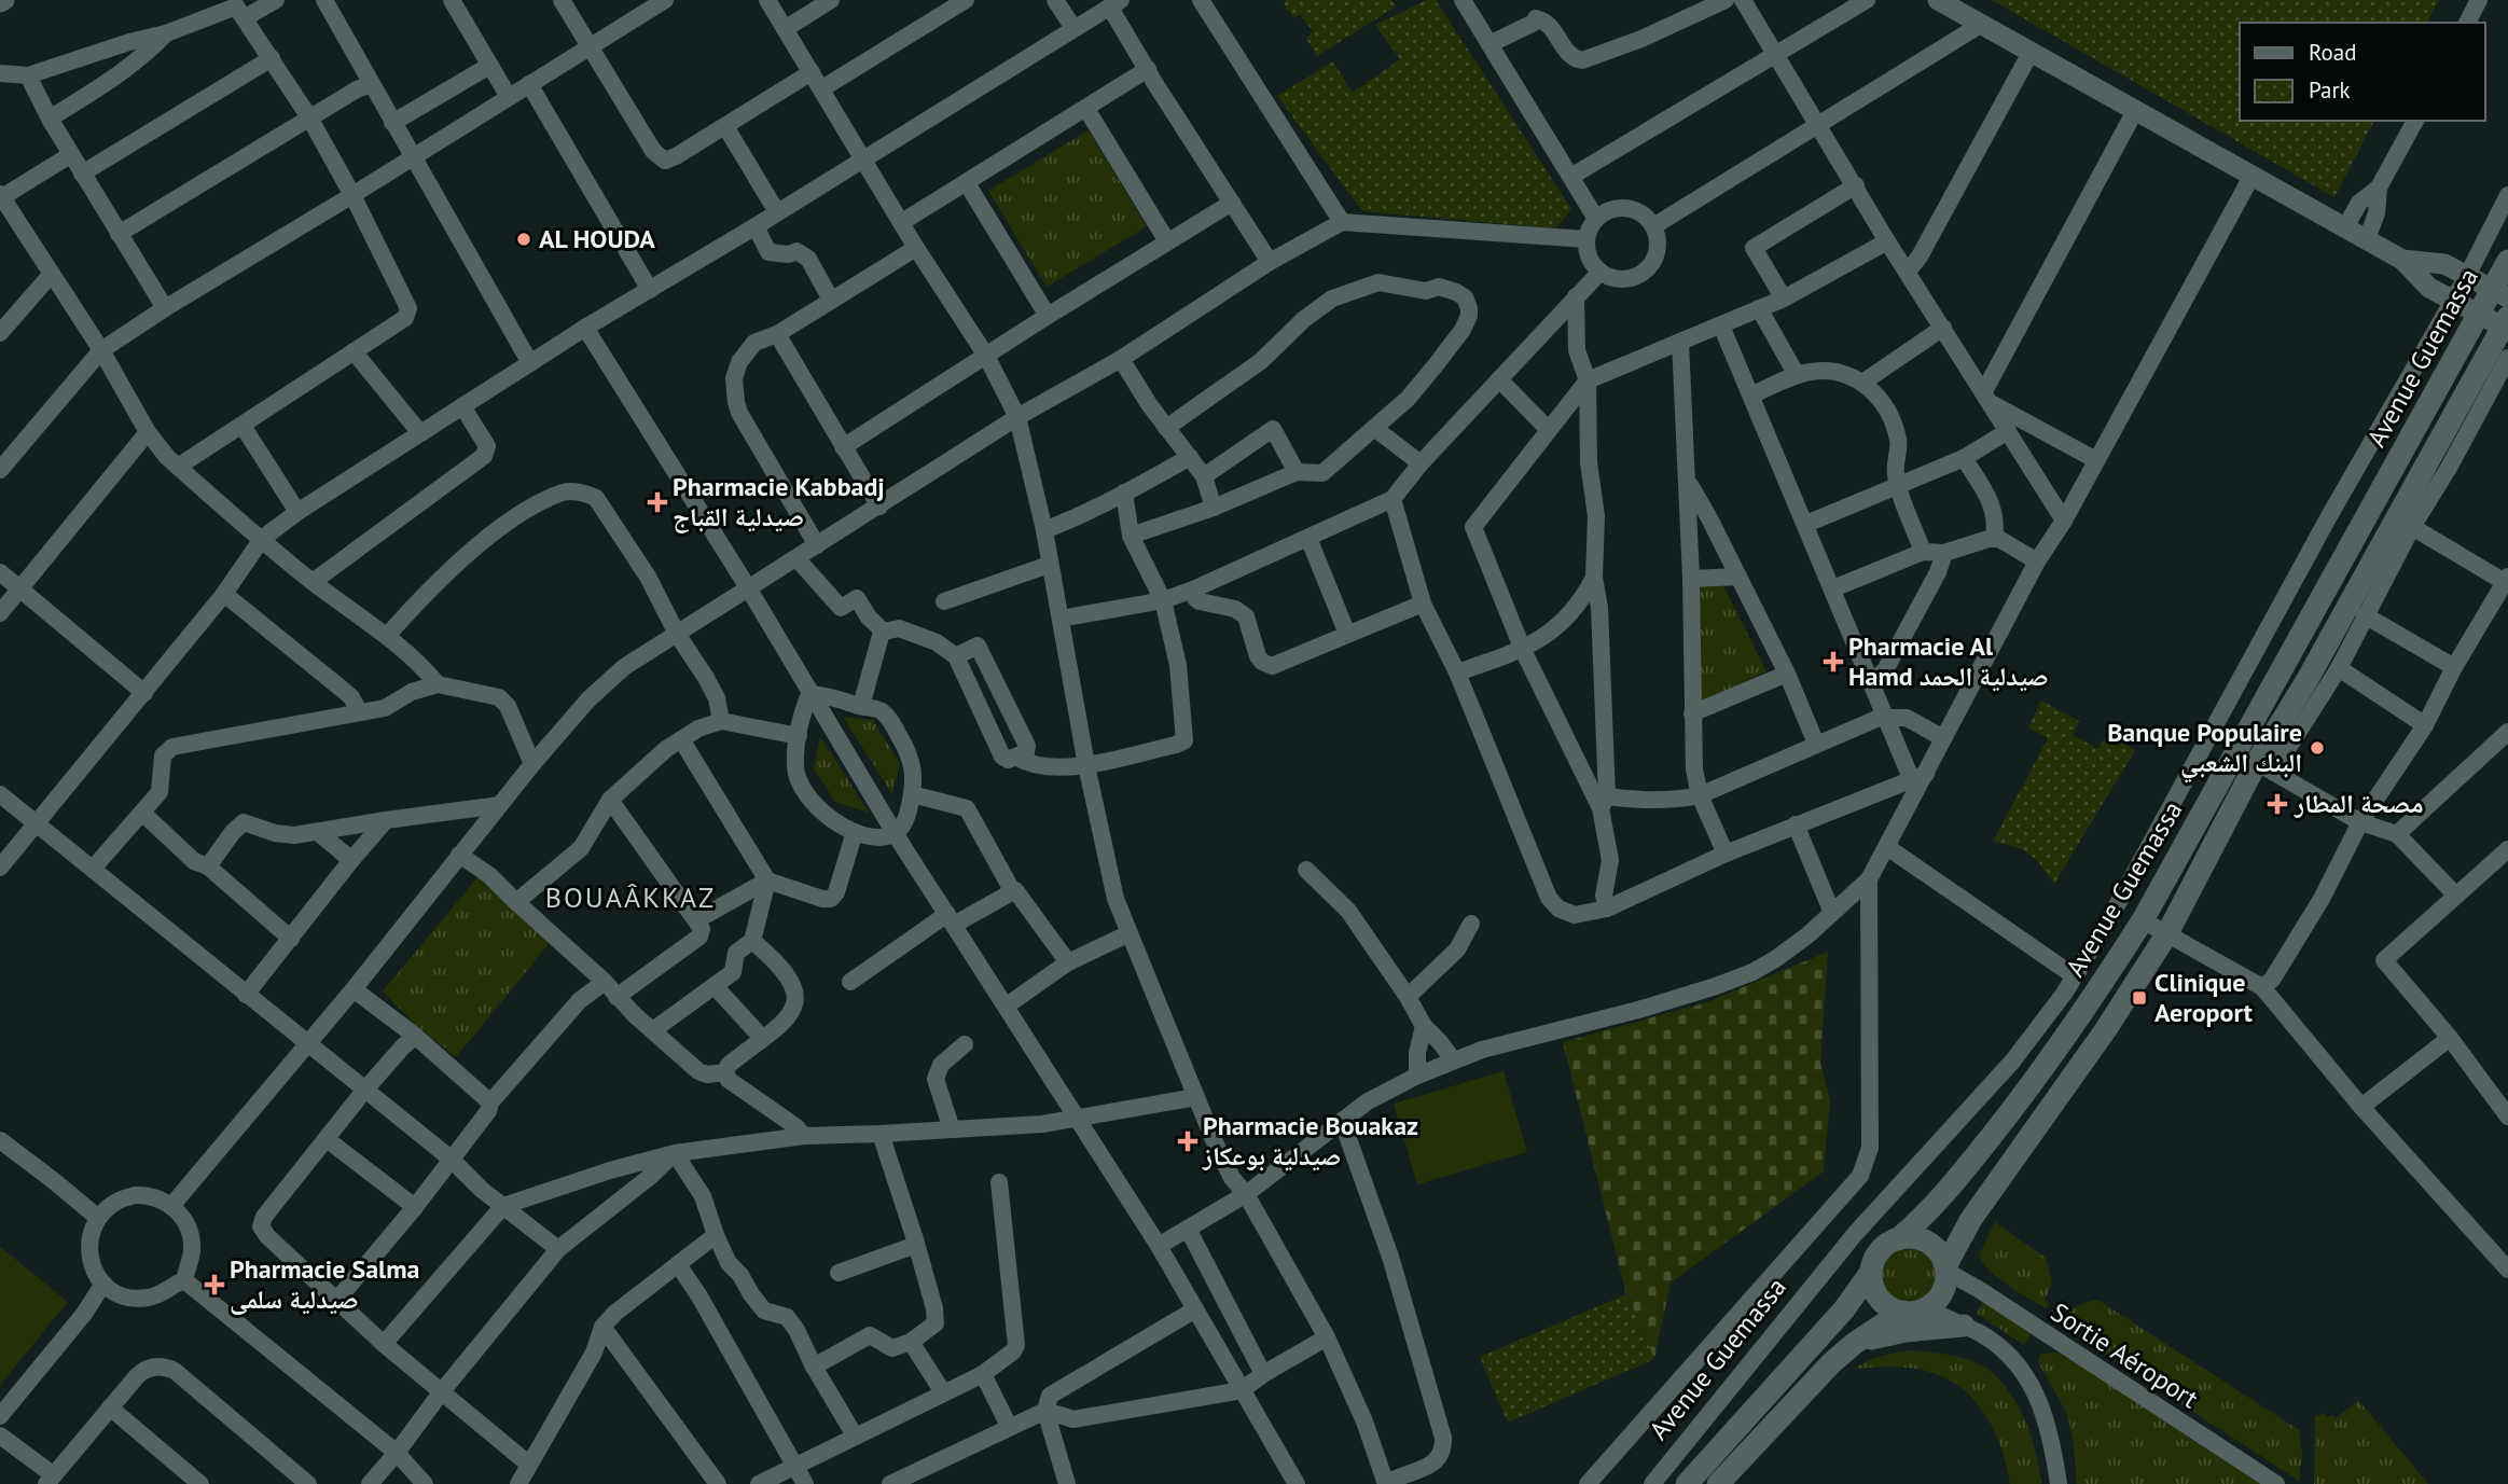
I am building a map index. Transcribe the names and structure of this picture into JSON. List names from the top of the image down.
{
  "streets": {
    "main road": ["Avenue Guemassa"],
    "street": ["Sortie Aéroport"]
  },
  "crossings": [
    ["Avenue Guemassa", "Sortie Aéroport"]
  ],
  "districts": ["BOUAÂKKAZ"],
  "places": {
    "other": ["AL HOUDA", "Banque Populaire البنك الشعبي"],
    "health": [
      "Pharmacie Kabbadj صيدلية القباج",
      "Pharmacie Al Hamd صيدلية الحمد",
      "مصحة المطار",
      "Pharmacie Bouakaz صيدلية بوعكاز",
      "Pharmacie Salma صيدلية سلمى"
    ],
    "transit": ["Clinique Aeroport"]
  },
  "legend": ["Road", "Park"]
}
